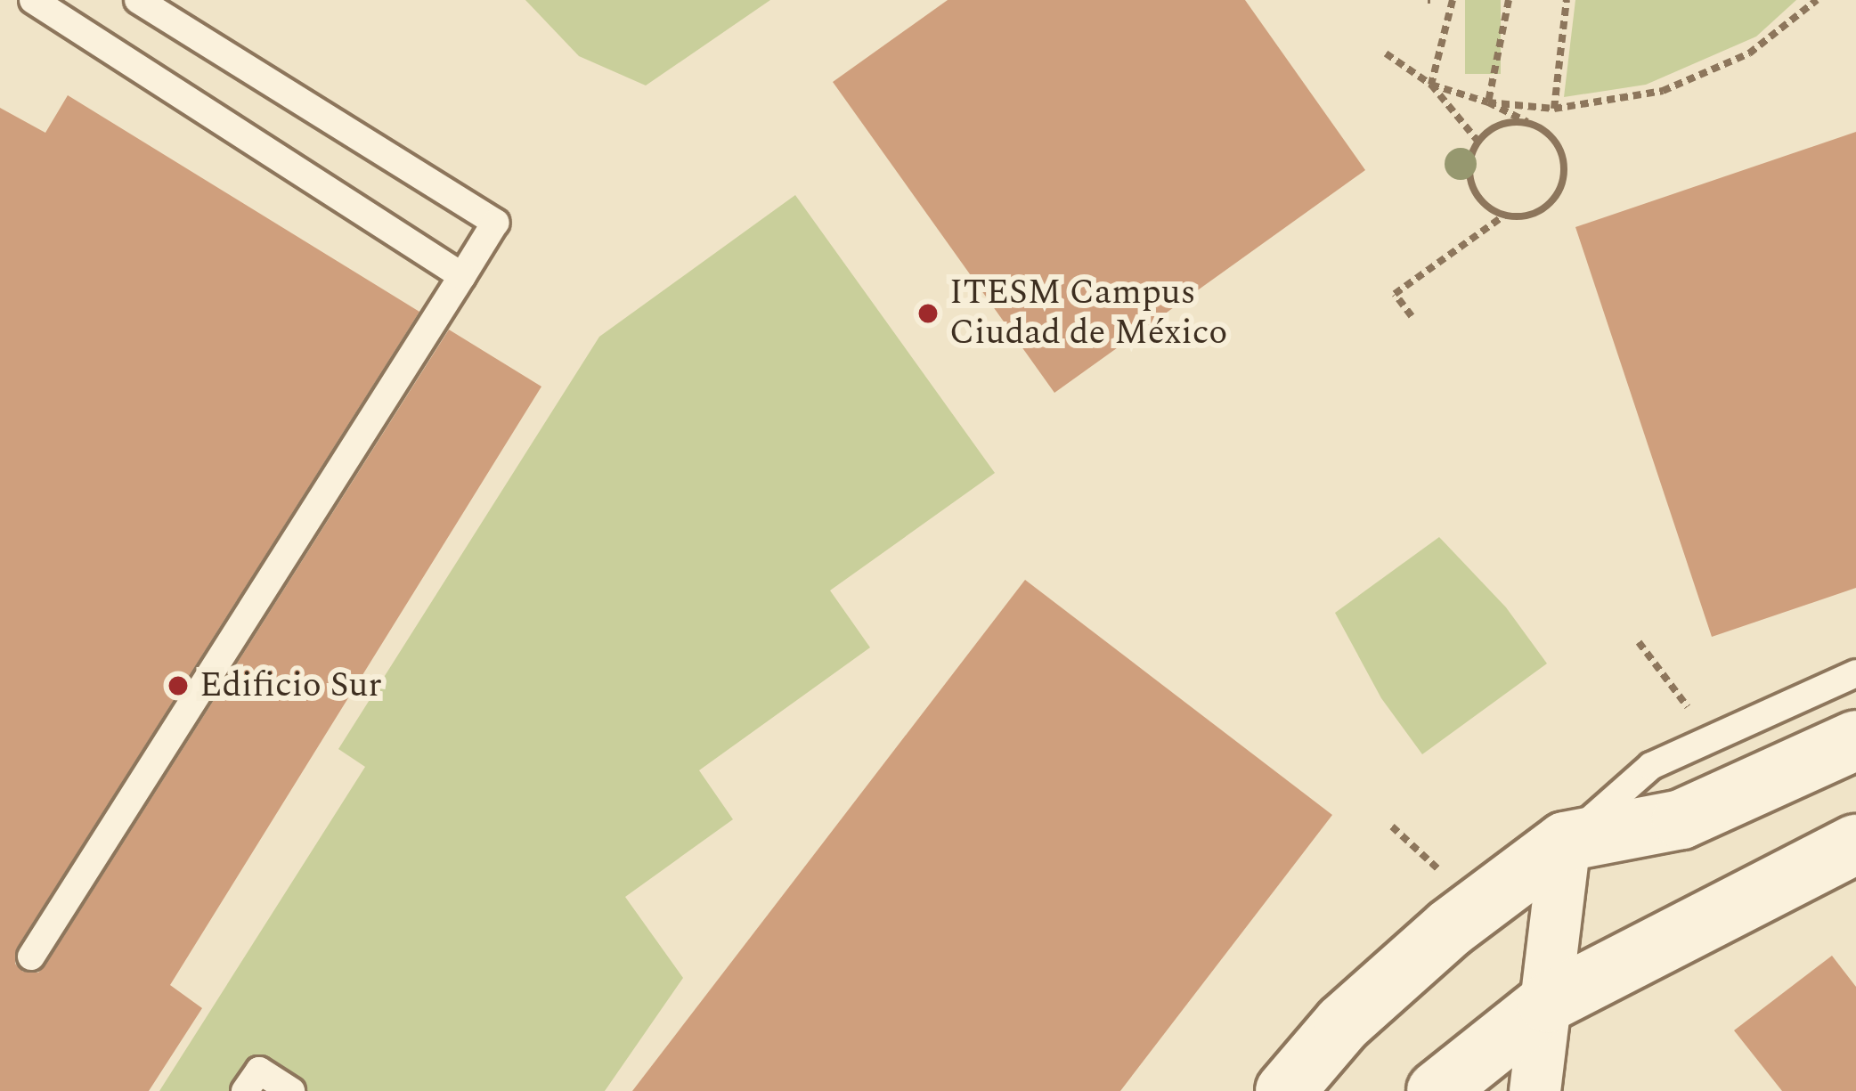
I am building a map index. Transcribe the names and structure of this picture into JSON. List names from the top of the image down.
{
  "places": ["ITESM Campus Ciudad de México", "Edificio Sur"]
}
